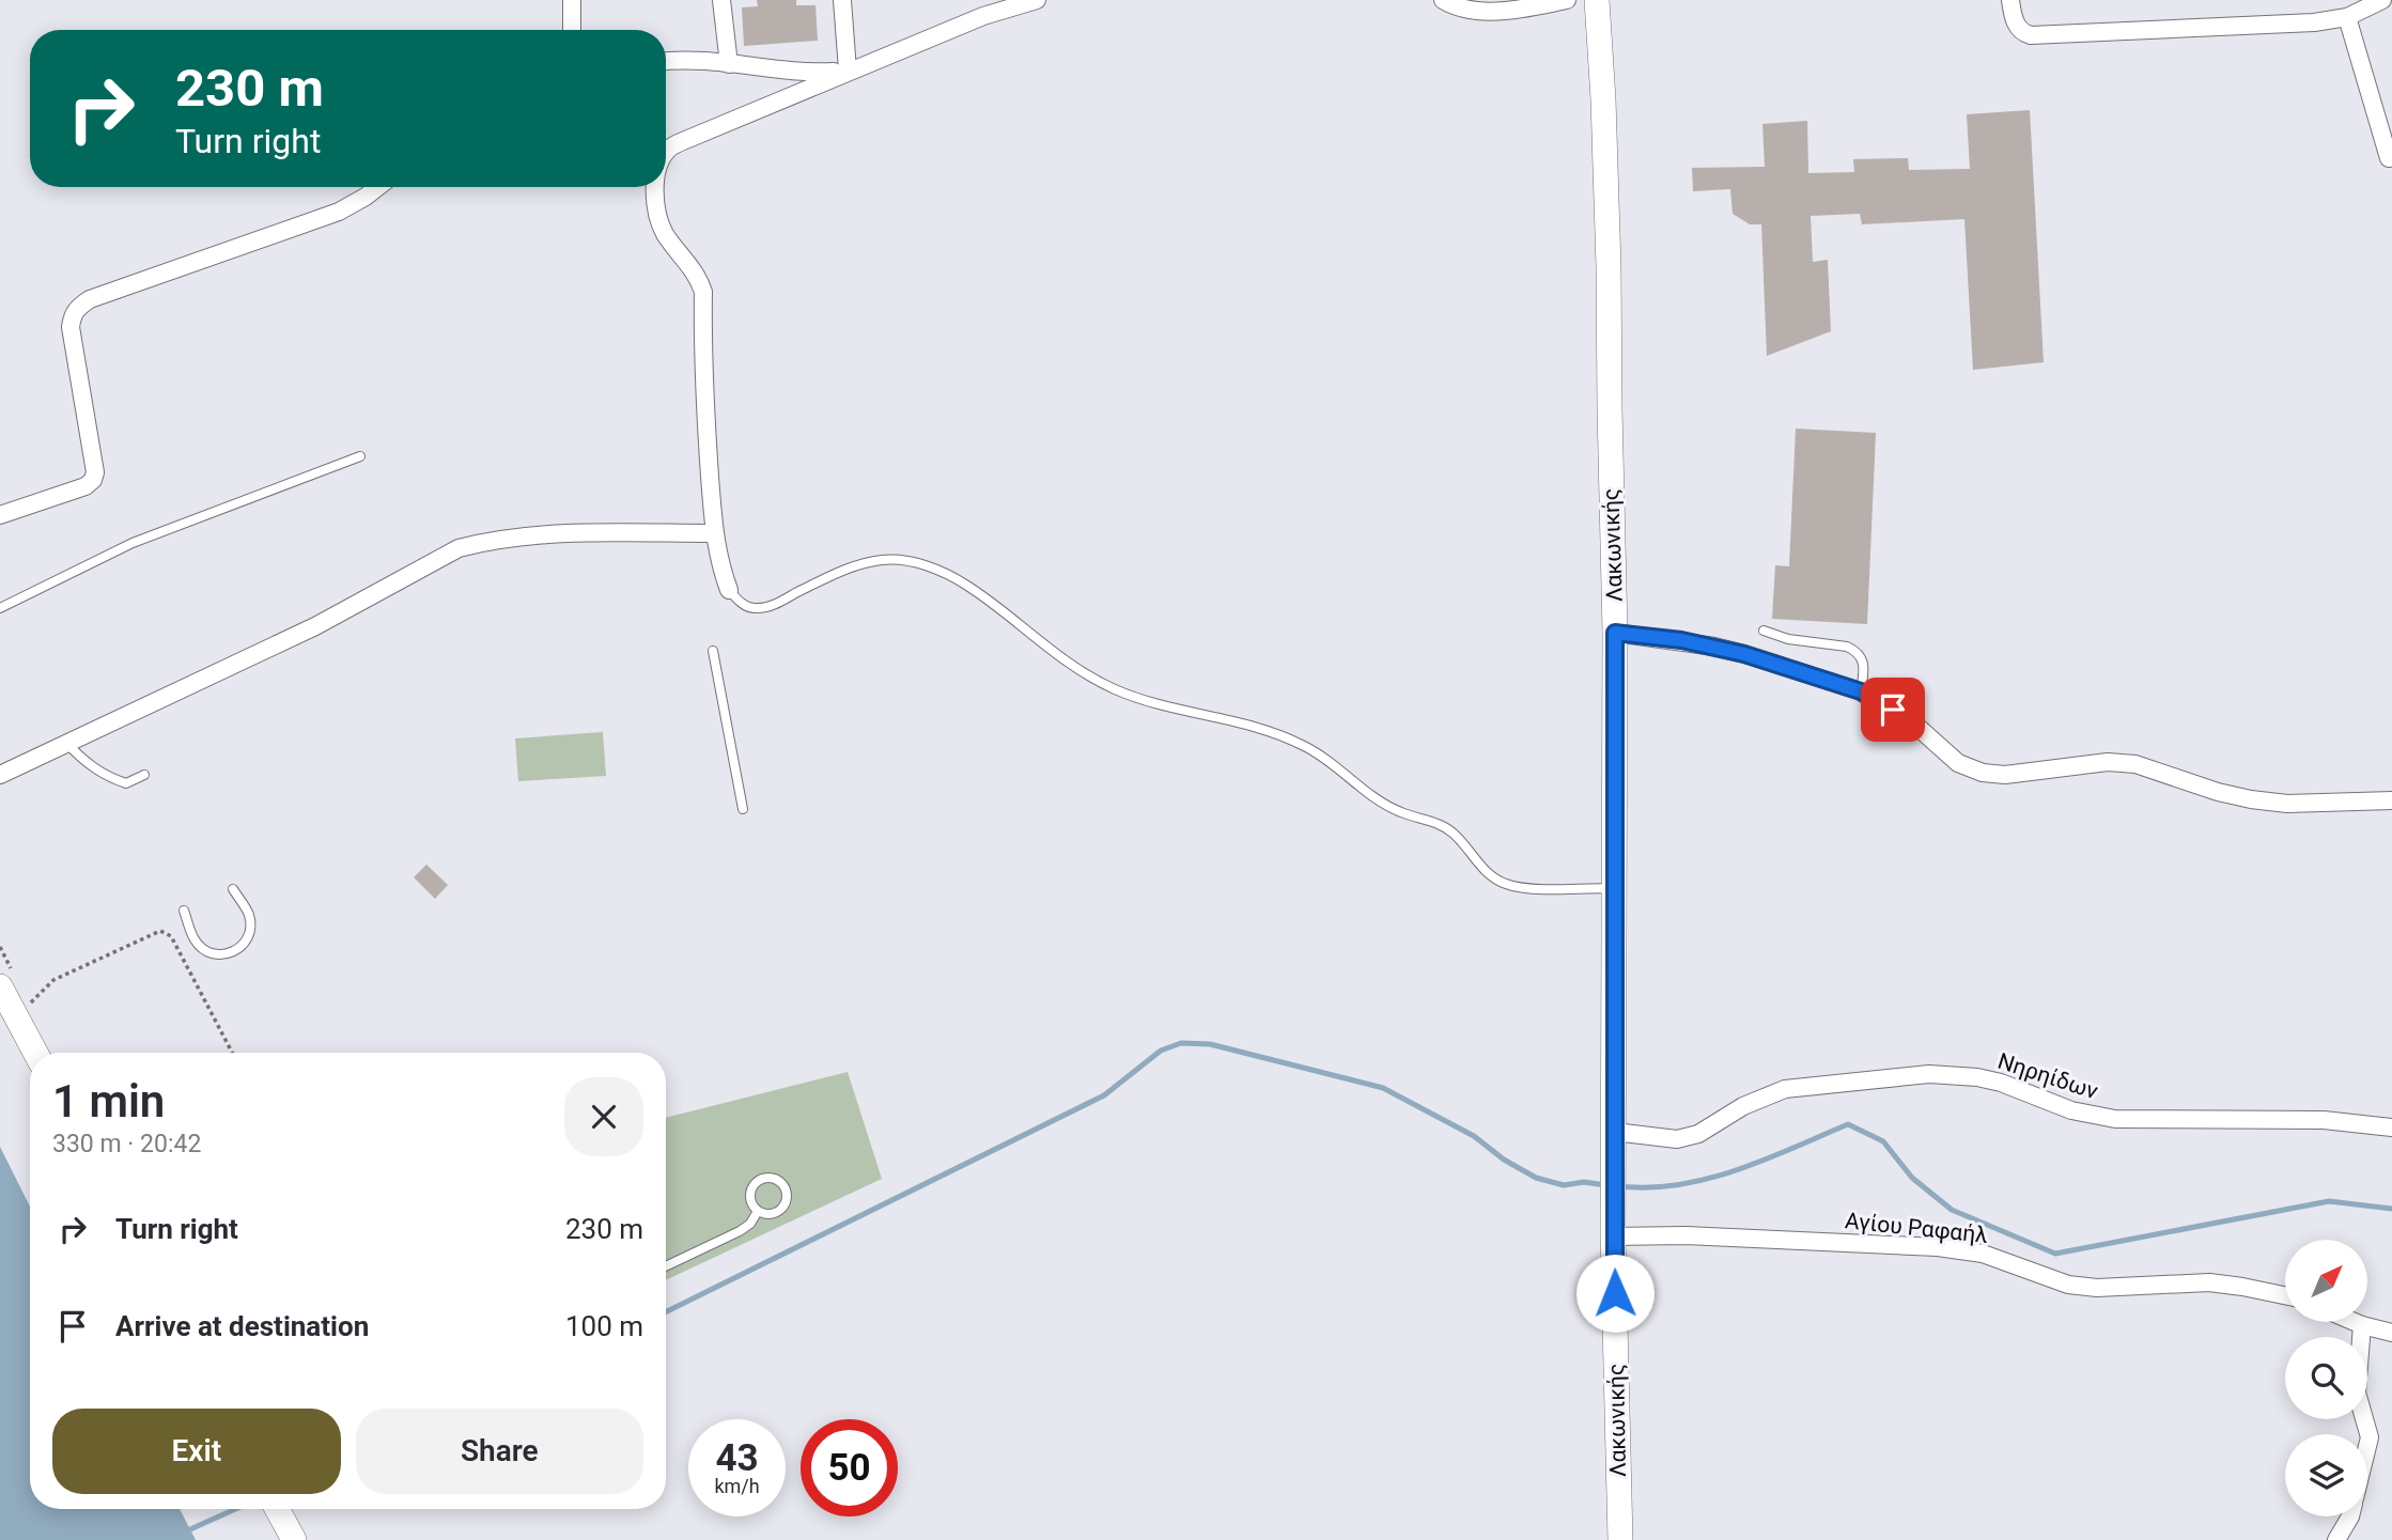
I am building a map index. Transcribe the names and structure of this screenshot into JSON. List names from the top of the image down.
{
  "streets": {
    "main road": ["Λακωνικής"],
    "street": ["Νηρηίδων", "Αγίου Ραφαήλ"]
  },
  "crossings": [
    ["Λακωνικής", "Νηρηίδων"],
    ["Λακωνικής", "Αγίου Ραφαήλ"]
  ],
  "north": "top right",
  "page": {
    "turn": ["230 m", "Turn right"],
    "heading": ["1 min", "330 m · 20:42"],
    "list": [
      {
        "name": "Turn right",
        "value": "230 m"
      },
      {
        "name": "Arrive at destination",
        "value": "100 m"
      }
    ],
    "buttons": ["Exit", "Share"],
    "speed": "43 km/h",
    "limit": "50"
  }
}
